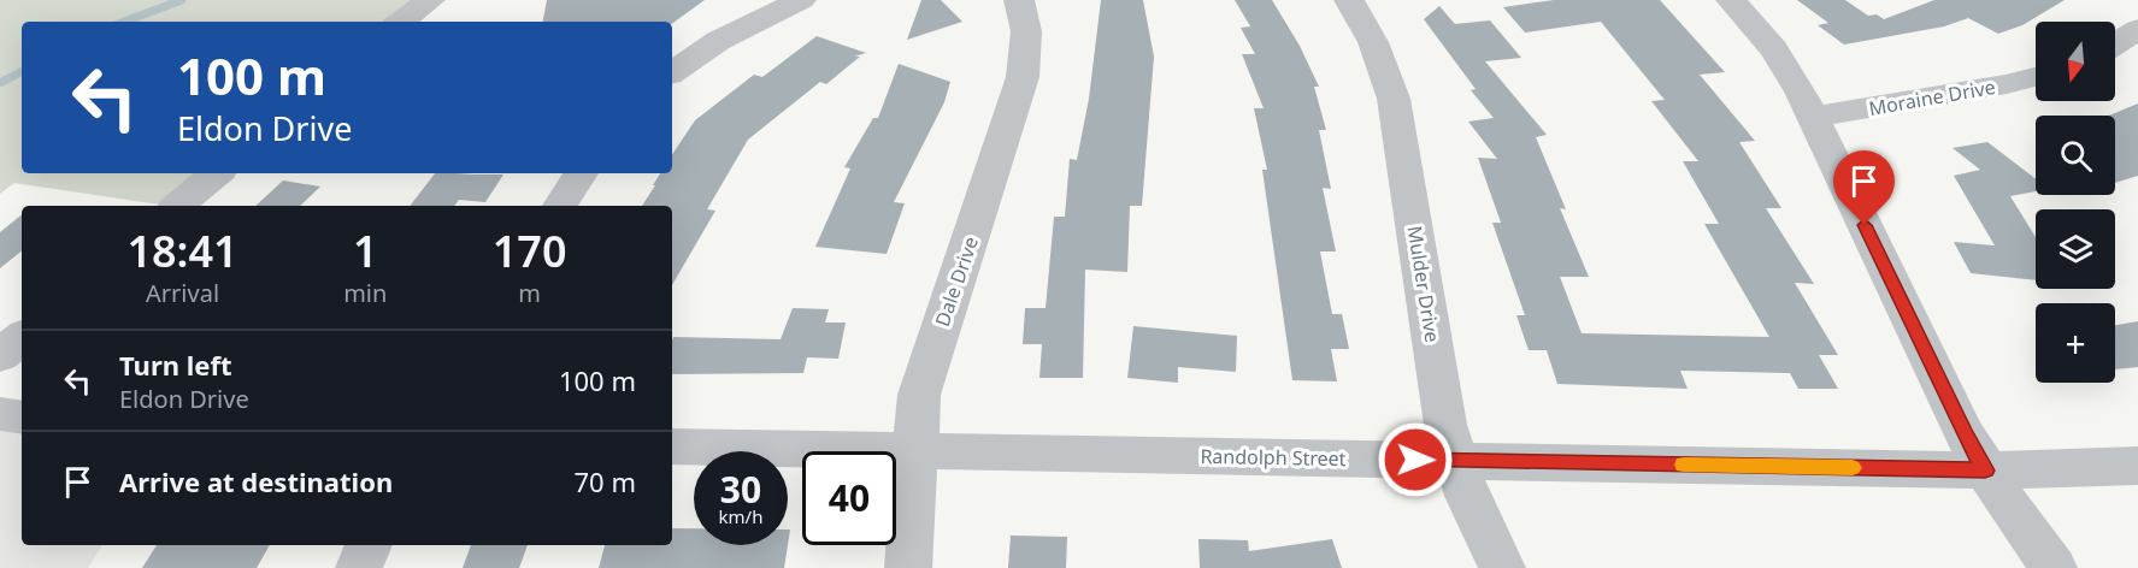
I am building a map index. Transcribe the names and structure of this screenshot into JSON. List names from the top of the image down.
{
  "streets": {
    "street": [
      "Moraine Drive",
      "Dale Drive",
      "Mulder Drive",
      "Randolph Street"
    ]
  },
  "crossings": [
    ["Dale Drive", "Randolph Street"],
    ["Mulder Drive", "Randolph Street"]
  ],
  "north": "bottom",
  "page": {
    "map_buttons": "+",
    "turn": ["100 m", "Eldon Drive"],
    "eta": [
      "18:41",
      "Arrival",
      "1",
      "min",
      "170",
      "m"
    ],
    "list": [
      {
        "name": "Turn left",
        "note": "Eldon Drive",
        "value": "100 m"
      },
      {
        "name": "Arrive at destination",
        "value": "70 m"
      }
    ],
    "speed": "30 km/h",
    "limit": "40"
  }
}
